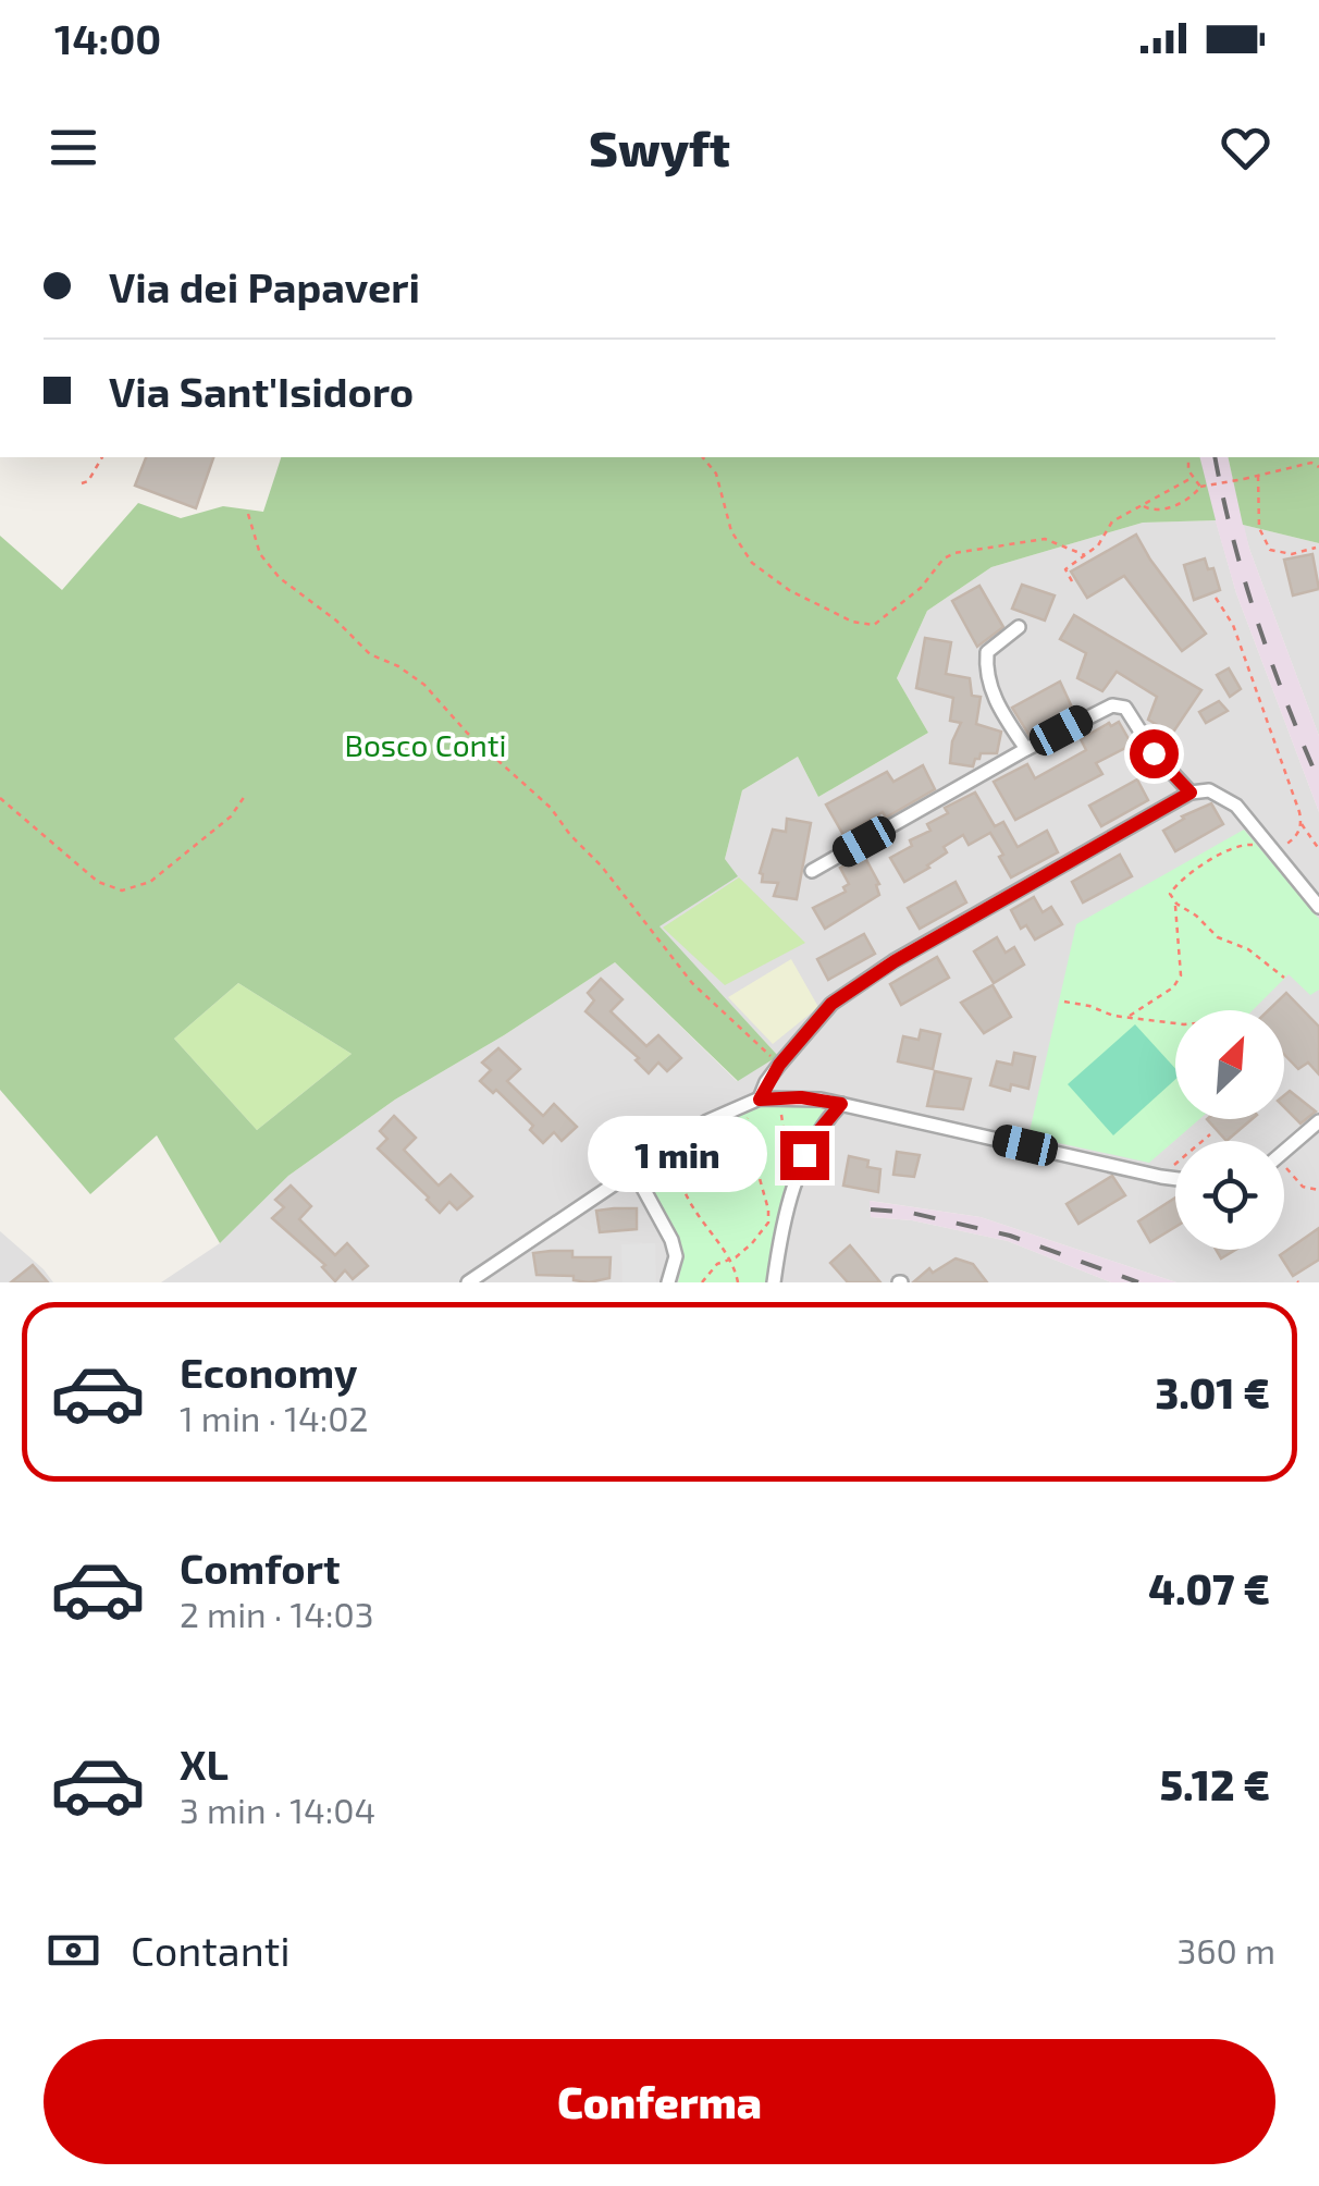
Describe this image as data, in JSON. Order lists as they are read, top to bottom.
{
  "parks": ["Bosco Conti"],
  "north": "top right",
  "page": {
    "status": "14:00",
    "header": "Swyft",
    "banner": ["Via dei Papaveri", "Via Sant'Isidoro"],
    "bubble": "1 min",
    "list": [
      {
        "name": "Economy",
        "note": "1 min · 14:02",
        "value": "3.01 €"
      },
      {
        "name": "Comfort",
        "note": "2 min · 14:03",
        "value": "4.07 €"
      },
      {
        "name": "XL",
        "note": "3 min · 14:04",
        "value": "5.12 €"
      }
    ],
    "pay": ["Contanti", "360 m"],
    "buttons": "Conferma"
  }
}
